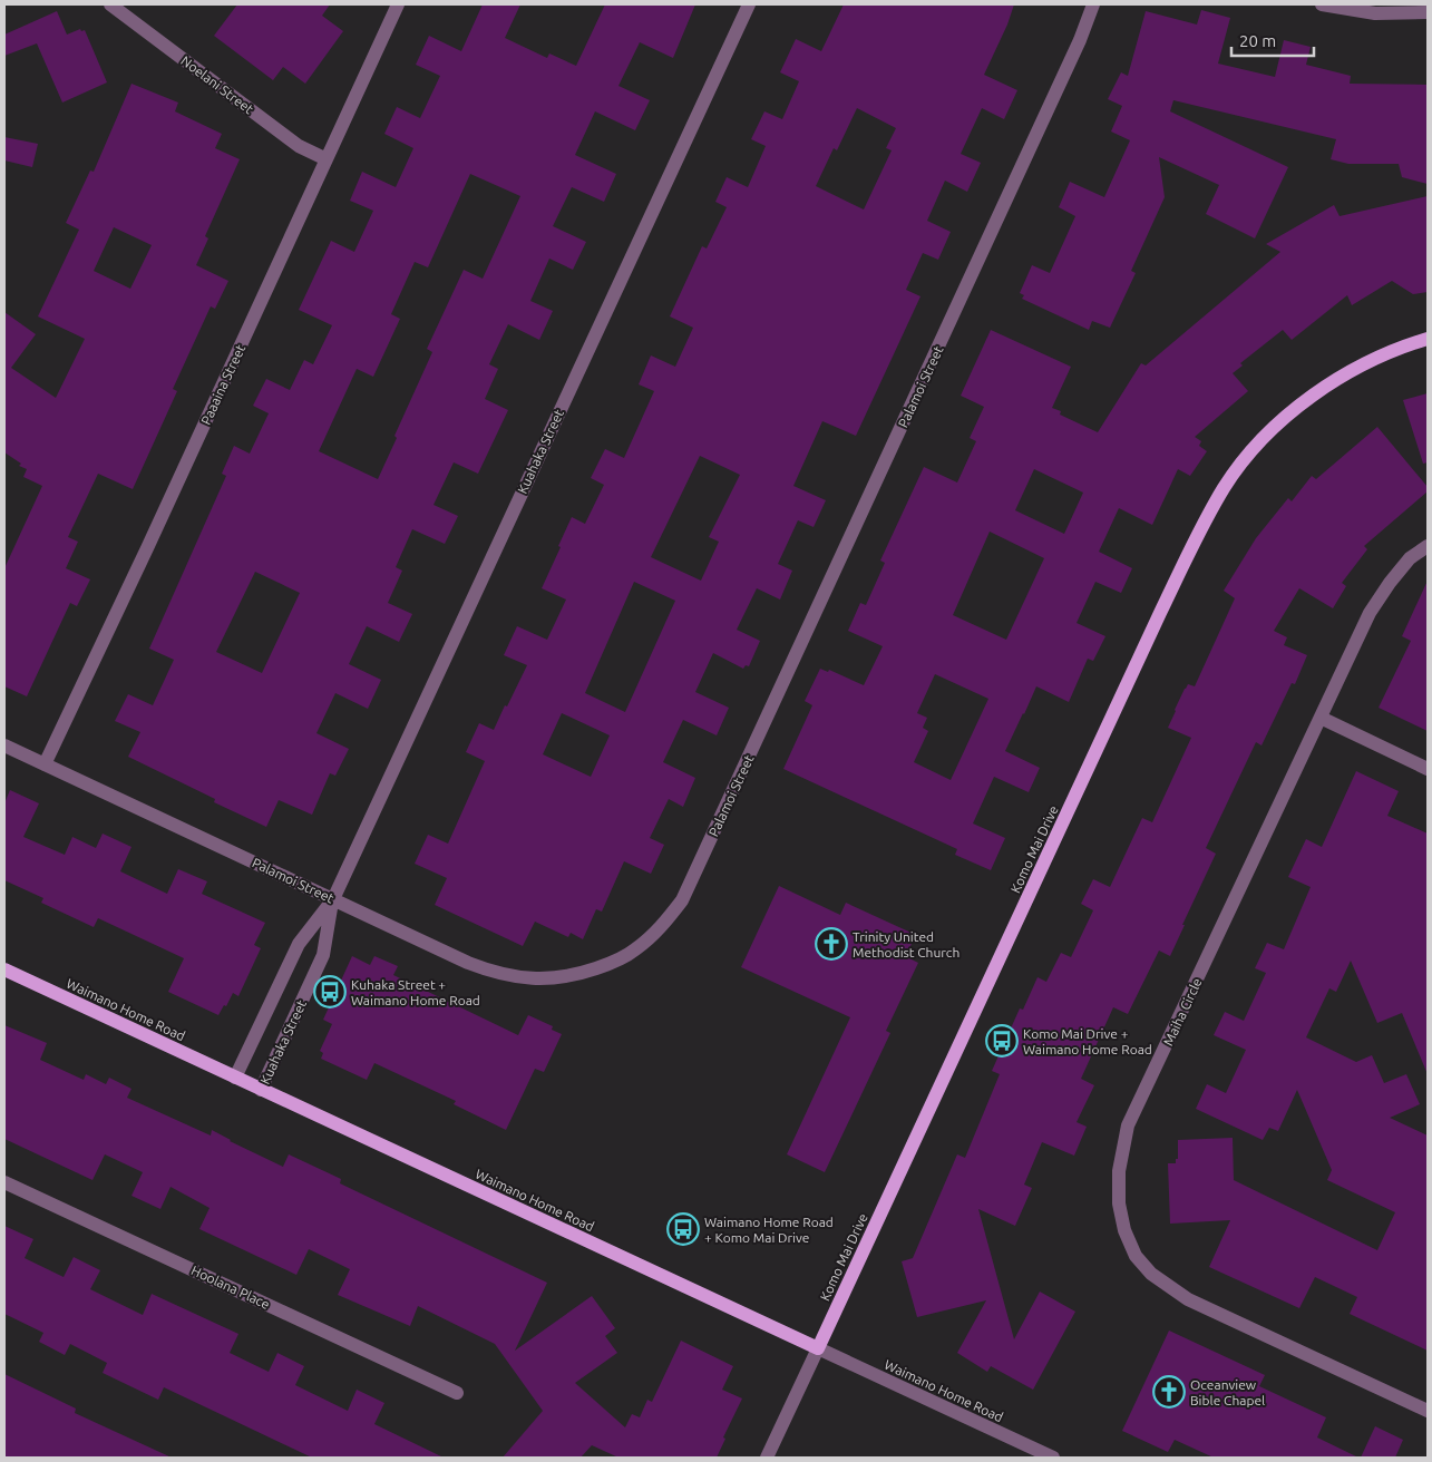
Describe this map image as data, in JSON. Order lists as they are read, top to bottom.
{
  "streets": {
    "main road": ["Komo Mai Drive", "Waimano Home Road"],
    "street": [
      "Noelani Street",
      "Paaaina Street",
      "Palamoi Street",
      "Kuahaka Street",
      "Maiha Circle",
      "Hoolana Place"
    ]
  },
  "crossings": [
    ["Noelani Street", "Paaaina Street"],
    ["Paaaina Street", "Palamoi Street"],
    ["Palamoi Street", "Kuahaka Street"],
    ["Kuahaka Street", "Waimano Home Road"],
    ["Komo Mai Drive", "Waimano Home Road"]
  ],
  "places": {
    "church": ["Trinity United Methodist Church", "Oceanview Bible Chapel"],
    "bus stop": ["Kuhaka Street + Waimano Home Road", "Komo Mai Drive + Waimano Home Road", "Waimano Home Road + Komo Mai Drive"]
  },
  "scale_bar": "20 m"
}
